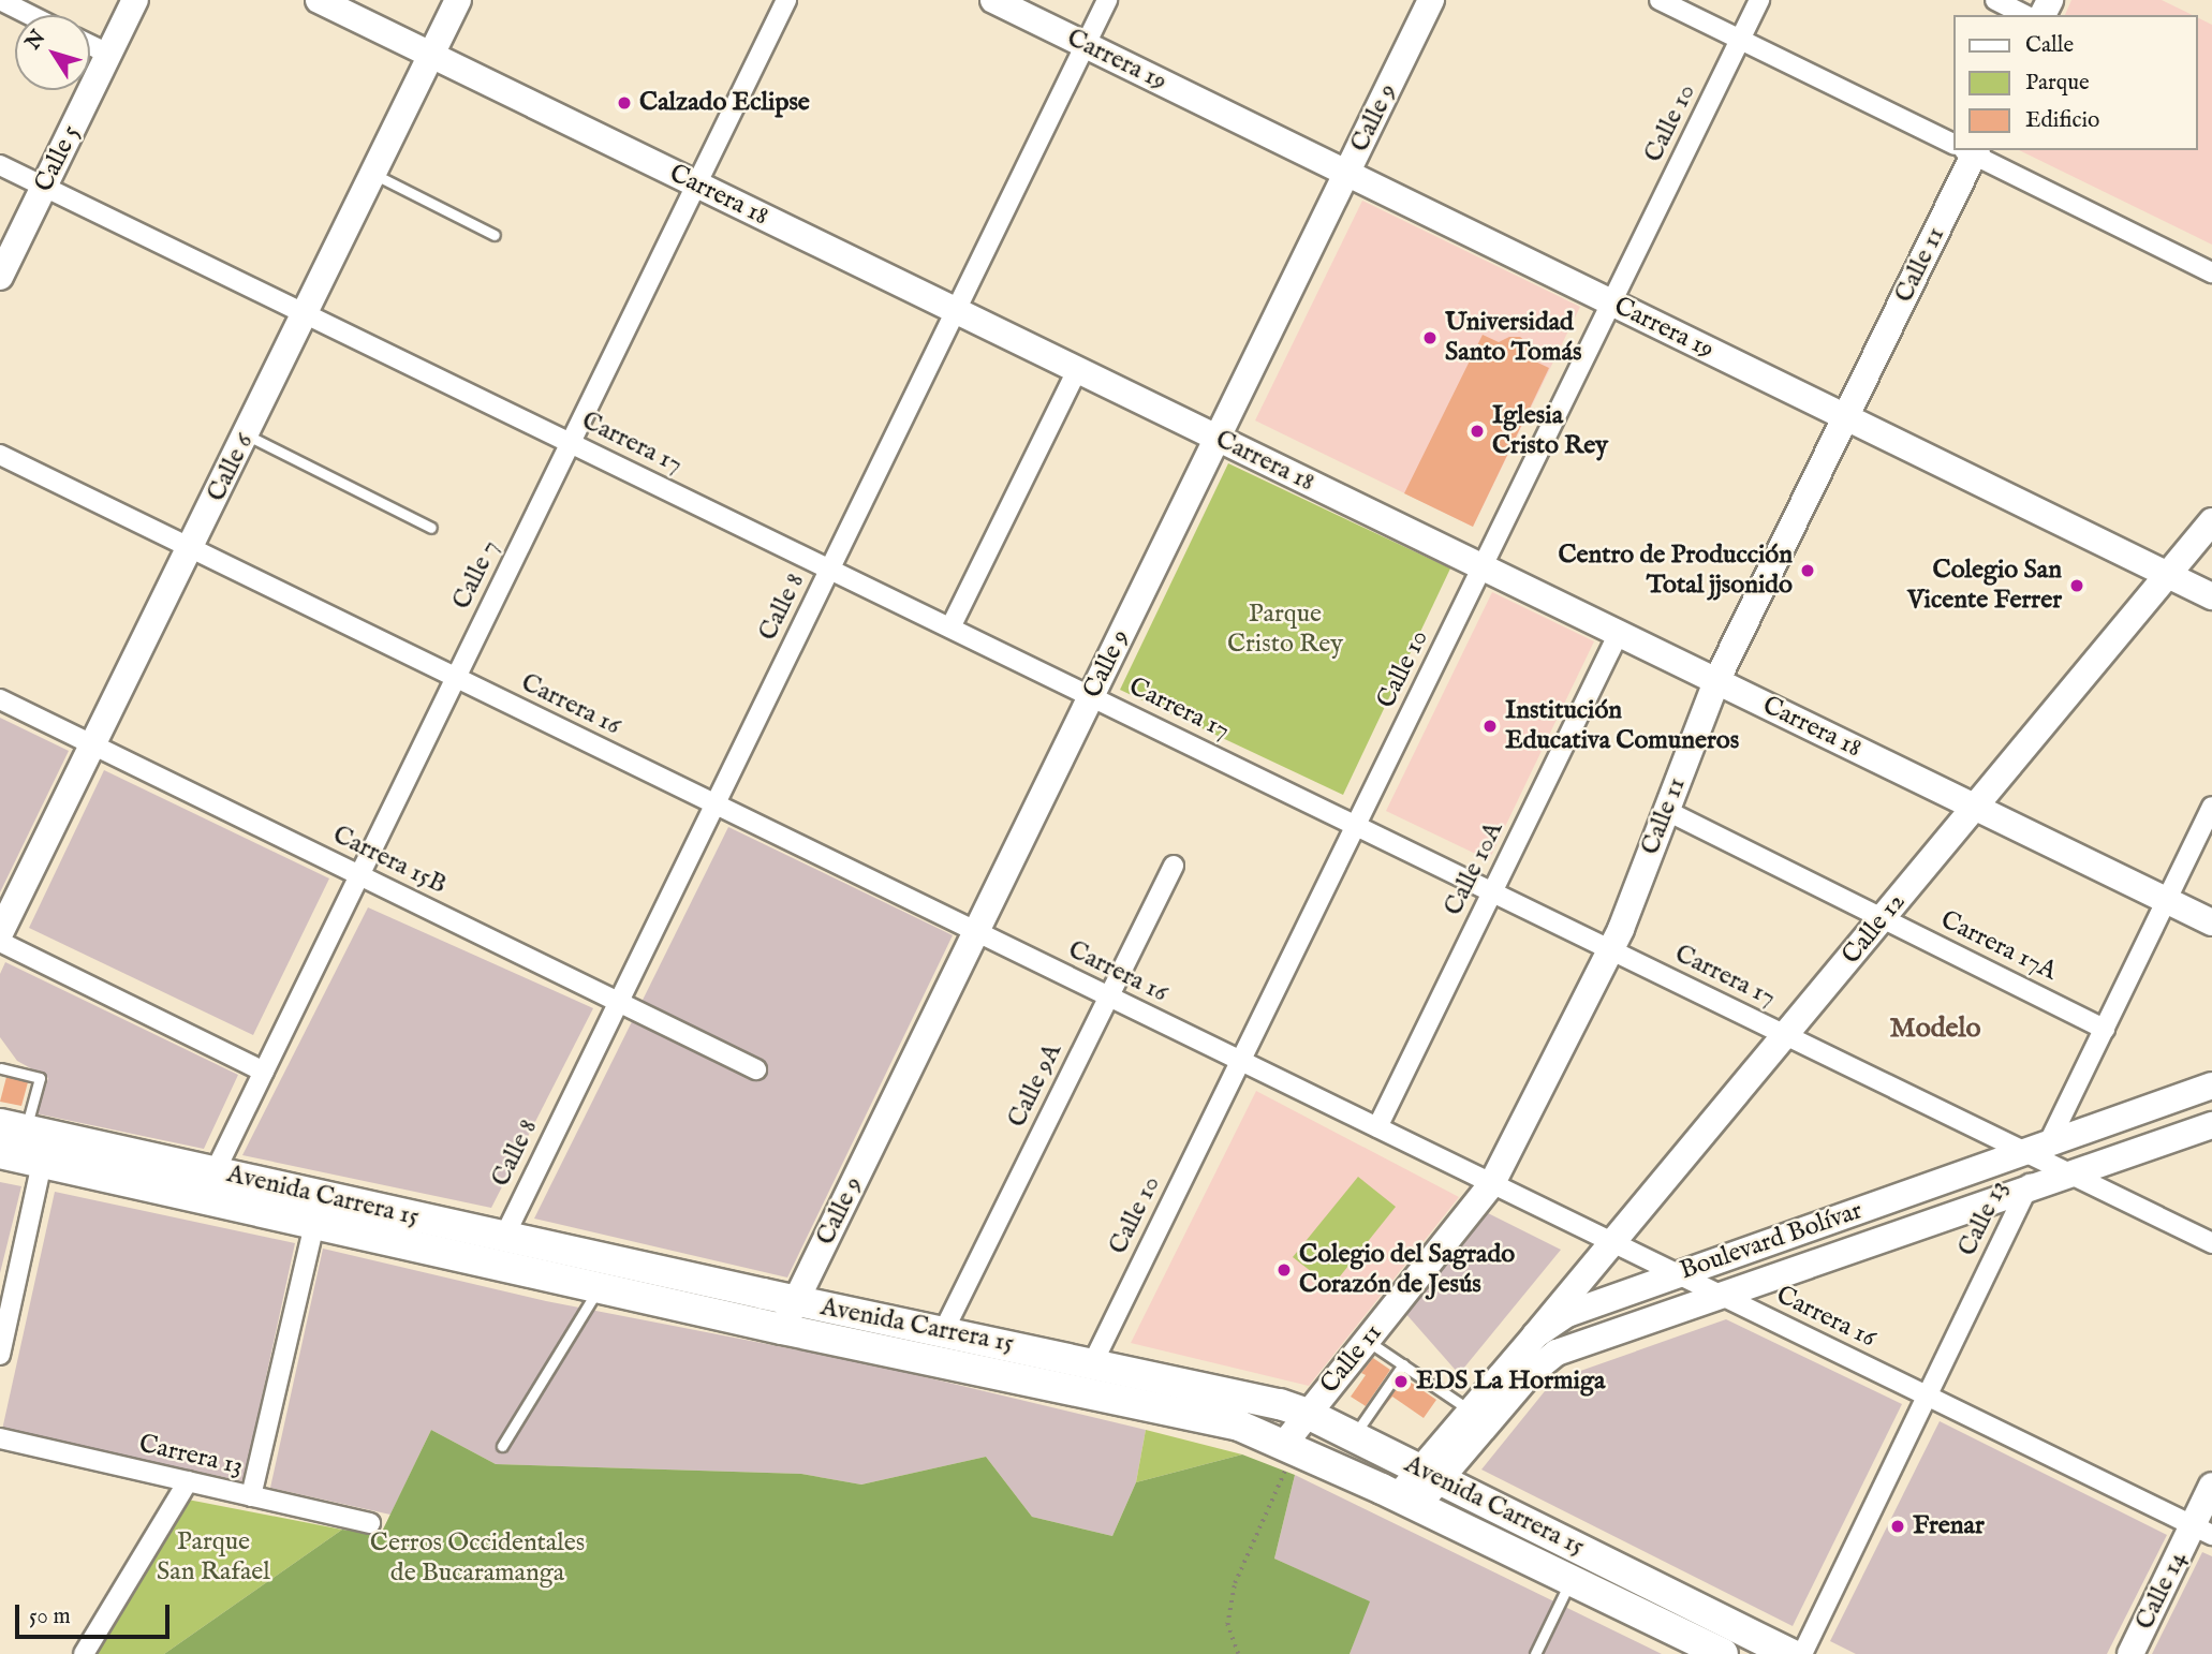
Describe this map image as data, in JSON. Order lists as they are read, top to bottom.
{
  "streets": {
    "main road": ["Avenida Carrera 15"],
    "street": [
      "Carrera 19",
      "Calle 9",
      "Calle 10",
      "Calle 5",
      "Carrera 18",
      "Calle 11",
      "Carrera 17",
      "Calle 6",
      "Calle 7",
      "Calle 8",
      "Carrera 16",
      "Carrera 15B",
      "Calle 10A",
      "Calle 12",
      "Carrera 17A",
      "Calle 9A",
      "Calle 13",
      "Boulevard Bolívar",
      "Carrera 13",
      "Calle 14"
    ]
  },
  "crossings": [
    ["Carrera 19", "Calle 9"],
    ["Carrera 19", "Calle 10"],
    ["Carrera 19", "Calle 11"],
    ["Carrera 19", "Calle 8"],
    ["Carrera 19", "Calle 12"],
    ["Calle 9", "Carrera 18"],
    ["Calle 9", "Carrera 17"],
    ["Calle 9", "Carrera 16"],
    ["Calle 9", "Avenida Carrera 15"],
    ["Calle 10", "Carrera 18"],
    ["Calle 10", "Carrera 17"],
    ["Calle 10", "Carrera 16"],
    ["Calle 10", "Avenida Carrera 15"],
    ["Calle 5", "Carrera 17"],
    ["Carrera 18", "Calle 11"],
    ["Carrera 18", "Calle 6"],
    ["Carrera 18", "Calle 7"],
    ["Carrera 18", "Calle 8"],
    ["Carrera 18", "Calle 10A"],
    ["Carrera 18", "Calle 12"],
    ["Carrera 18", "Calle 13"],
    ["Calle 11", "Carrera 17"],
    ["Calle 11", "Carrera 16"],
    ["Calle 11", "Carrera 17A"],
    ["Calle 11", "Avenida Carrera 15"],
    ["Carrera 17", "Calle 6"],
    ["Carrera 17", "Calle 7"],
    ["Carrera 17", "Calle 8"],
    ["Carrera 17", "Calle 10A"],
    ["Carrera 17", "Calle 12"],
    ["Carrera 17", "Calle 13"],
    ["Carrera 17", "Boulevard Bolívar"],
    ["Calle 6", "Carrera 16"],
    ["Calle 6", "Carrera 15B"],
    ["Calle 7", "Carrera 16"],
    ["Calle 7", "Carrera 15B"],
    ["Calle 7", "Avenida Carrera 15"],
    ["Calle 8", "Carrera 16"],
    ["Calle 8", "Carrera 15B"],
    ["Calle 8", "Avenida Carrera 15"],
    ["Carrera 16", "Calle 10A"],
    ["Carrera 16", "Calle 12"],
    ["Carrera 16", "Calle 9A"],
    ["Carrera 16", "Calle 13"],
    ["Carrera 16", "Boulevard Bolívar"],
    ["Carrera 16", "Calle 14"],
    ["Calle 12", "Carrera 17A"],
    ["Calle 12", "Boulevard Bolívar"],
    ["Carrera 17A", "Calle 13"],
    ["Calle 9A", "Avenida Carrera 15"],
    ["Avenida Carrera 15", "Boulevard Bolívar"],
    ["Calle 13", "Boulevard Bolívar"]
  ],
  "districts": ["Modelo"],
  "parks": ["Parque Cristo Rey", "Parque San Rafael", "Cerros Occidentales de Bucaramanga"],
  "places": [
    "Calzado Eclipse",
    "Universidad Santo Tomás",
    "Iglesia Cristo Rey",
    "Centro de Producción Total jjsonido",
    "Colegio San Vicente Ferrer",
    "Institución Educativa Comuneros",
    "Colegio del Sagrado Corazón de Jesús",
    "EDS La Hormiga",
    "Frenar"
  ],
  "legend": ["Calle", "Parque", "Edificio"],
  "scale_bar": "50 m",
  "north": "top left"
}
